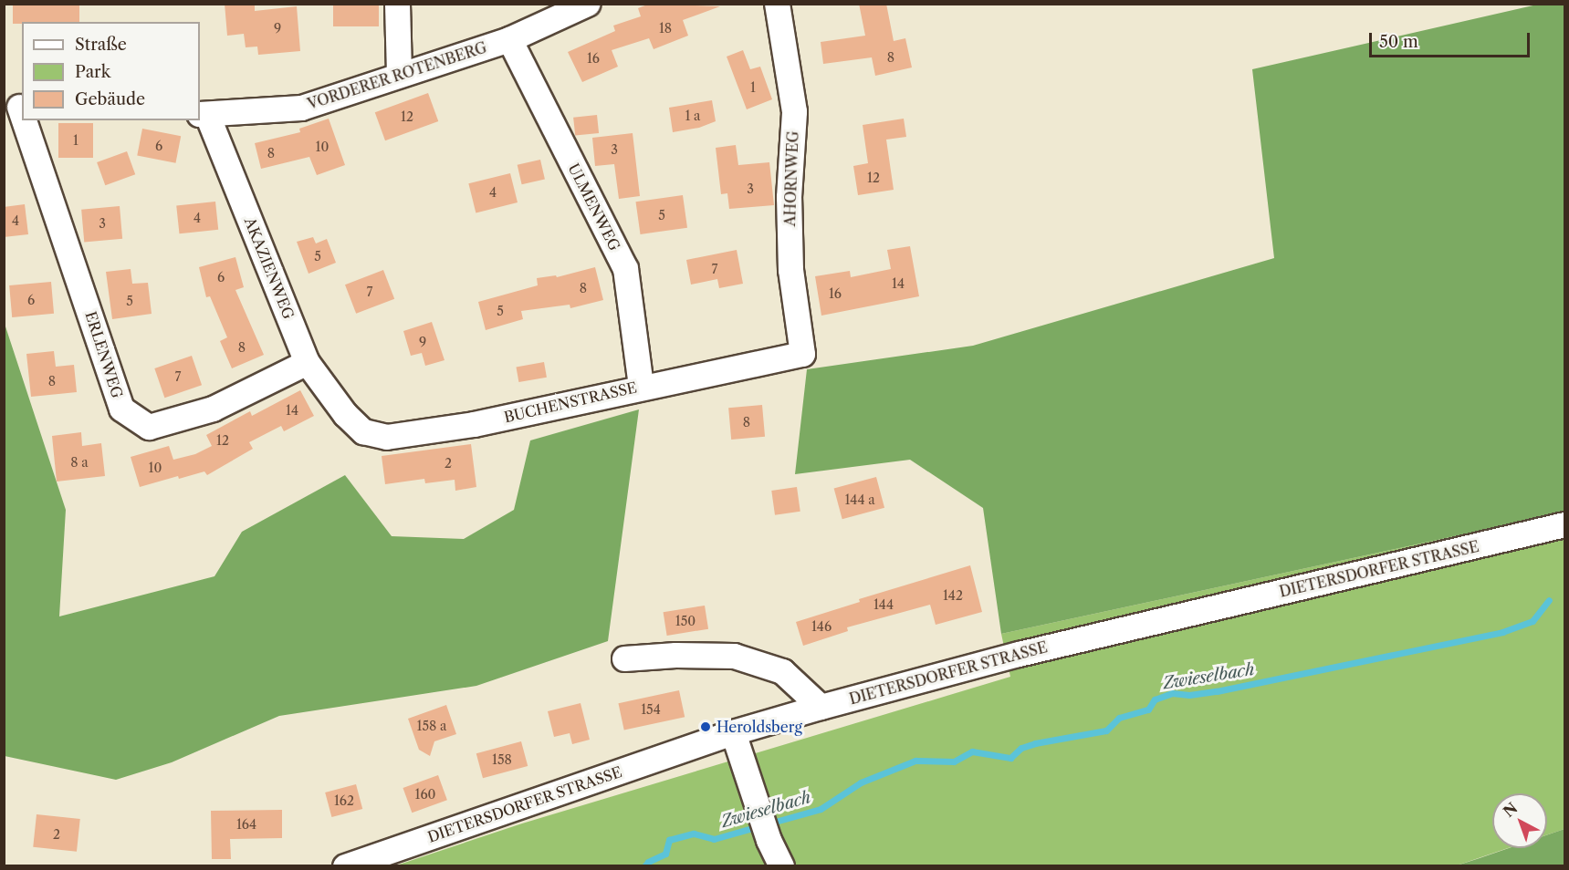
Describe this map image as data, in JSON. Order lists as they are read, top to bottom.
{
  "streets": {
    "street": [
      "VORDERER ROTENBERG",
      "AHORNWEG",
      "ULMENWEG",
      "AKAZIENWEG",
      "ERLENWEG",
      "BUCHENSTRASSE",
      "DIETERSDORFER STRASSE"
    ]
  },
  "crossings": [
    ["VORDERER ROTENBERG", "ULMENWEG"],
    ["VORDERER ROTENBERG", "AKAZIENWEG"],
    ["AHORNWEG", "BUCHENSTRASSE"],
    ["ULMENWEG", "BUCHENSTRASSE"],
    ["AKAZIENWEG", "ERLENWEG"],
    ["AKAZIENWEG", "BUCHENSTRASSE"]
  ],
  "water": ["Zwieselbach"],
  "places": ["Heroldsberg"],
  "house_numbers": [
    "9",
    "18",
    "8",
    "16",
    "1",
    "1 a",
    "12",
    "1",
    "6",
    "10",
    "3",
    "8",
    "12",
    "3",
    "4",
    "5",
    "4",
    "4",
    "3",
    "5",
    "7",
    "6",
    "14",
    "8",
    "7",
    "16",
    "6",
    "5",
    "5",
    "9",
    "8",
    "7",
    "8",
    "14",
    "8",
    "12",
    "8 a",
    "2",
    "10",
    "144 a",
    "142",
    "144",
    "150",
    "146",
    "154",
    "158 a",
    "158",
    "160",
    "162",
    "164",
    "2"
  ],
  "legend": ["Straße", "Park", "Gebäude"],
  "scale_bar": "50 m",
  "north": "top left"
}
